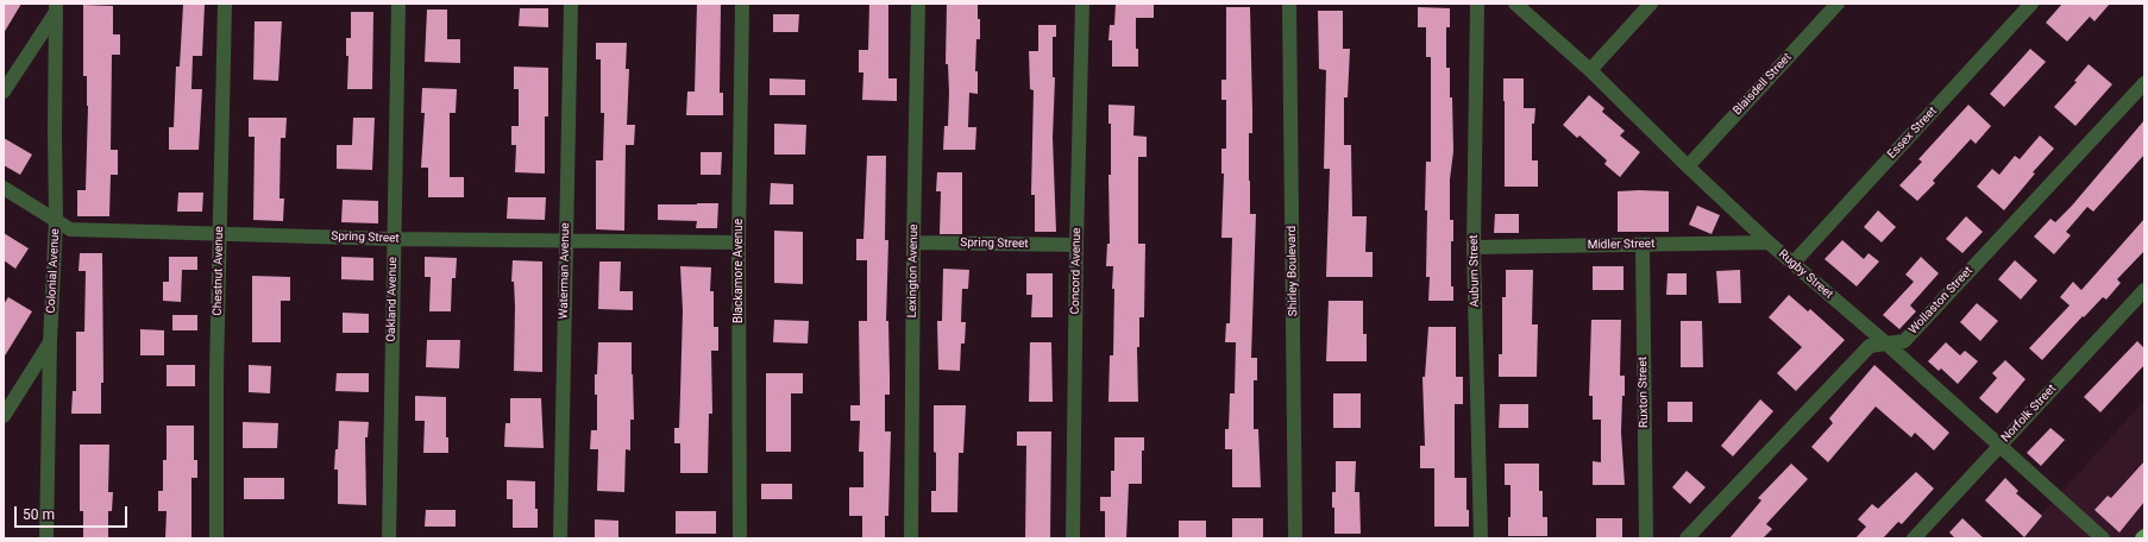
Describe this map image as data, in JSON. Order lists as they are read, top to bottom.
{
  "streets": {
    "street": [
      "Blaisdell Street",
      "Essex Street",
      "Spring Street",
      "Midler Street",
      "Colonial Avenue",
      "Chestnut Avenue",
      "Waterman Avenue",
      "Blackamore Avenue",
      "Lexington Avenue",
      "Concord Avenue",
      "Shirley Boulevard",
      "Auburn Street",
      "Rugby Street",
      "Oakland Avenue",
      "Wollaston Street",
      "Ruxton Street",
      "Norfolk Street"
    ]
  },
  "crossings": [
    ["Blaisdell Street", "Rugby Street"],
    ["Essex Street", "Rugby Street"],
    ["Spring Street", "Colonial Avenue"],
    ["Spring Street", "Chestnut Avenue"],
    ["Spring Street", "Waterman Avenue"],
    ["Spring Street", "Blackamore Avenue"],
    ["Spring Street", "Lexington Avenue"],
    ["Spring Street", "Concord Avenue"],
    ["Spring Street", "Oakland Avenue"],
    ["Midler Street", "Auburn Street"],
    ["Midler Street", "Rugby Street"],
    ["Midler Street", "Ruxton Street"],
    ["Rugby Street", "Wollaston Street"],
    ["Rugby Street", "Norfolk Street"]
  ],
  "scale_bar": "50 m"
}
